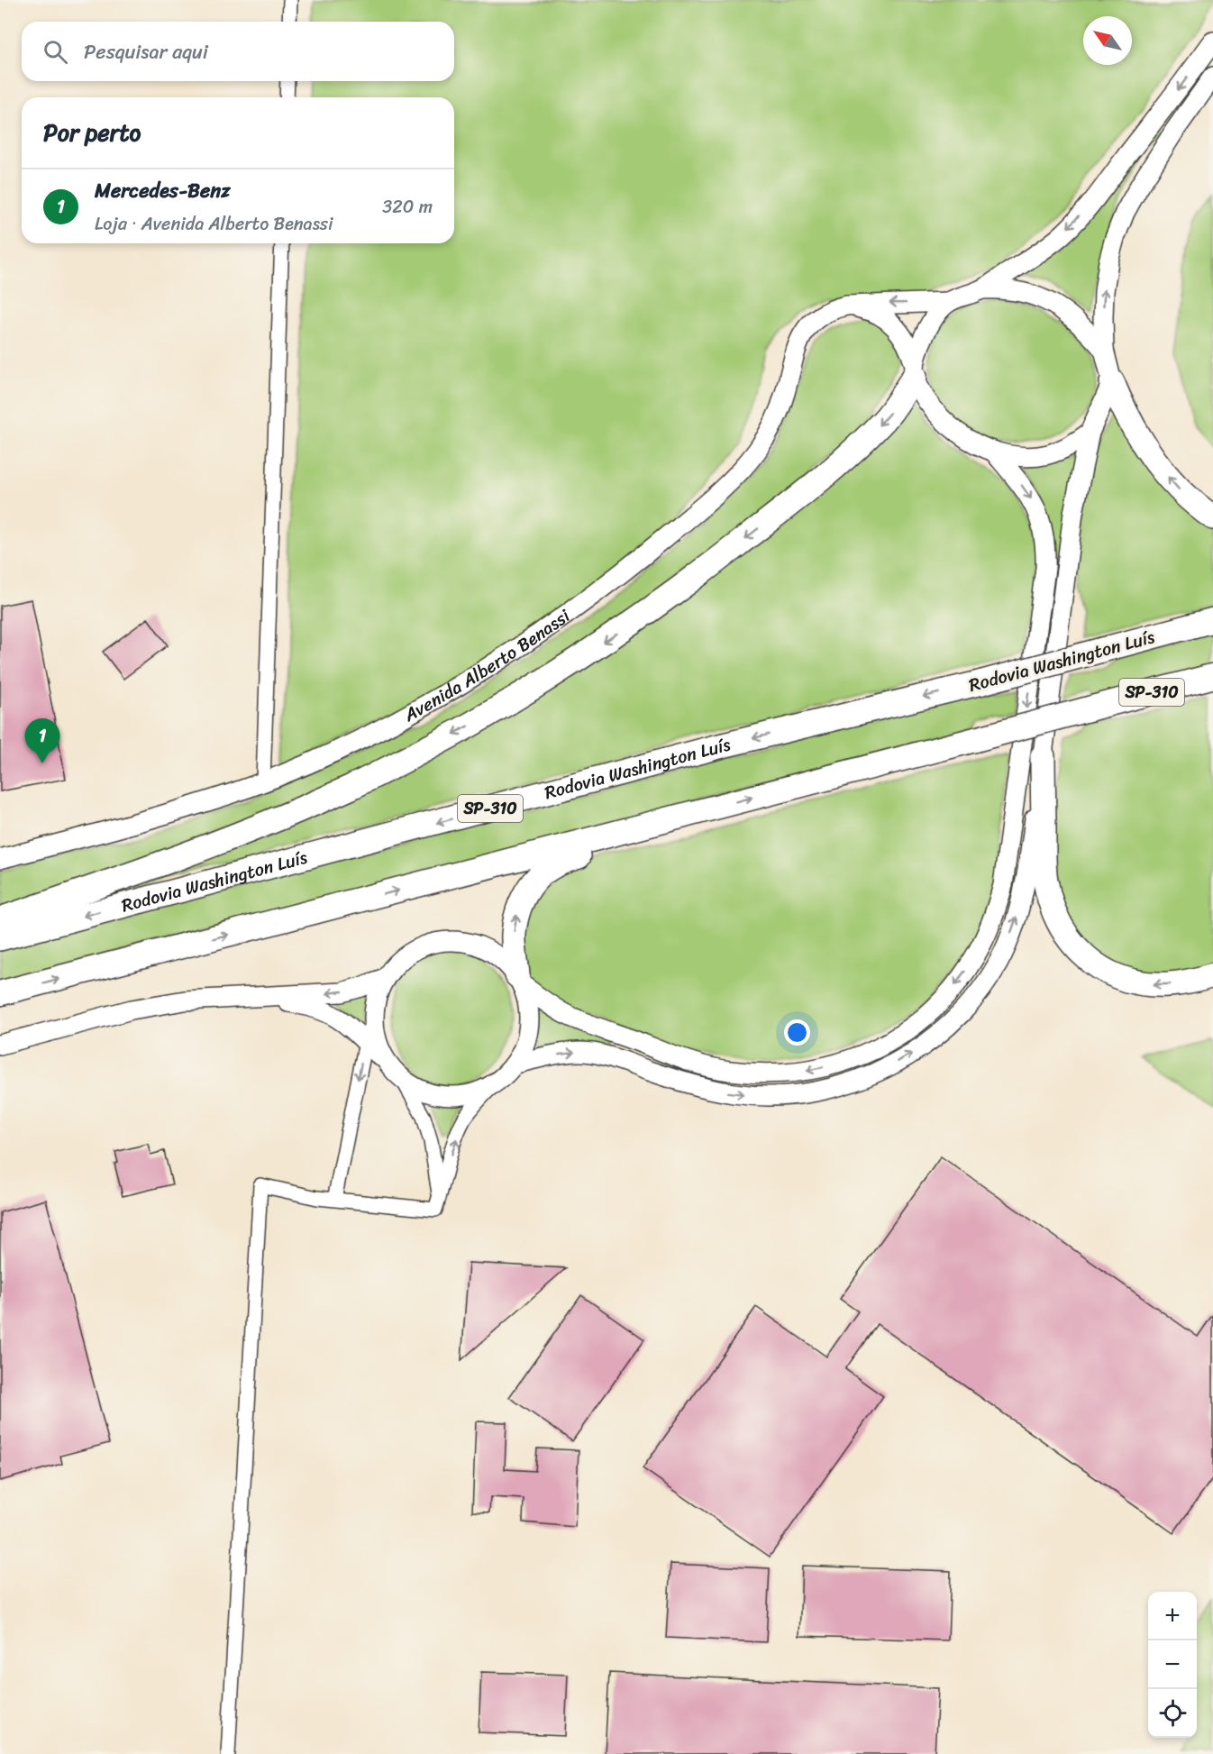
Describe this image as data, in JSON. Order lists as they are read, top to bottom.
{
  "streets": {
    "highway": ["Rodovia Washington Luís", "SP-310"],
    "main road": ["Avenida Alberto Benassi"]
  },
  "north": "top left",
  "page": {
    "search": "Pesquisar aqui",
    "heading": "Por perto",
    "list": [
      {
        "mark": "1",
        "name": "Mercedes-Benz",
        "note": "Loja · Avenida Alberto Benassi",
        "value": "320 m"
      }
    ],
    "pins": "1",
    "map_buttons": ["+", "−"]
  }
}
